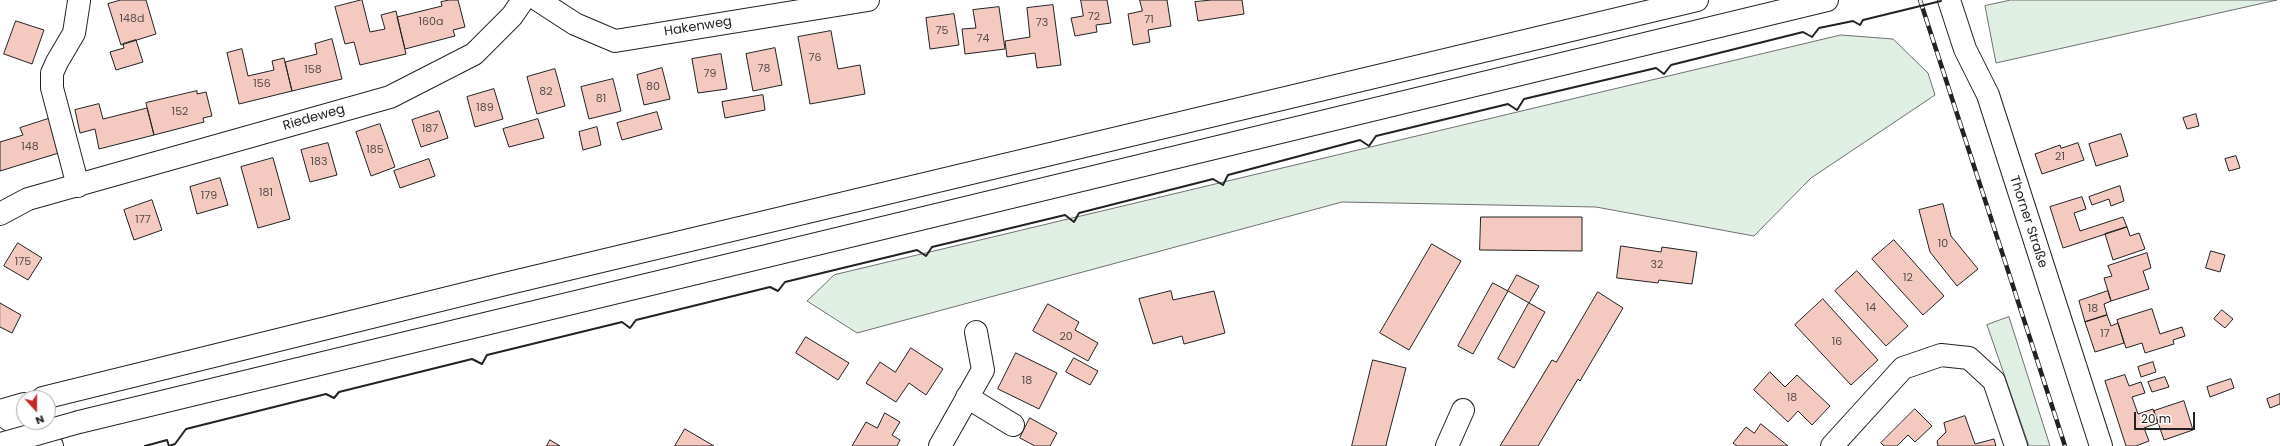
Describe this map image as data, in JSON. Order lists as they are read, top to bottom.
{
  "streets": {
    "main road": ["Hakenweg", "Riedeweg", "Thorner Straße"]
  },
  "house_numbers": [
    "72",
    "148d",
    "71",
    "160a",
    "73",
    "75",
    "74",
    "76",
    "78",
    "158",
    "79",
    "156",
    "80",
    "82",
    "81",
    "189",
    "152",
    "187",
    "148",
    "185",
    "21",
    "183",
    "181",
    "179",
    "177",
    "10",
    "175",
    "32",
    "12",
    "14",
    "18",
    "17",
    "20",
    "16",
    "18",
    "18"
  ],
  "scale_bar": "20 m",
  "north": "bottom"
}
